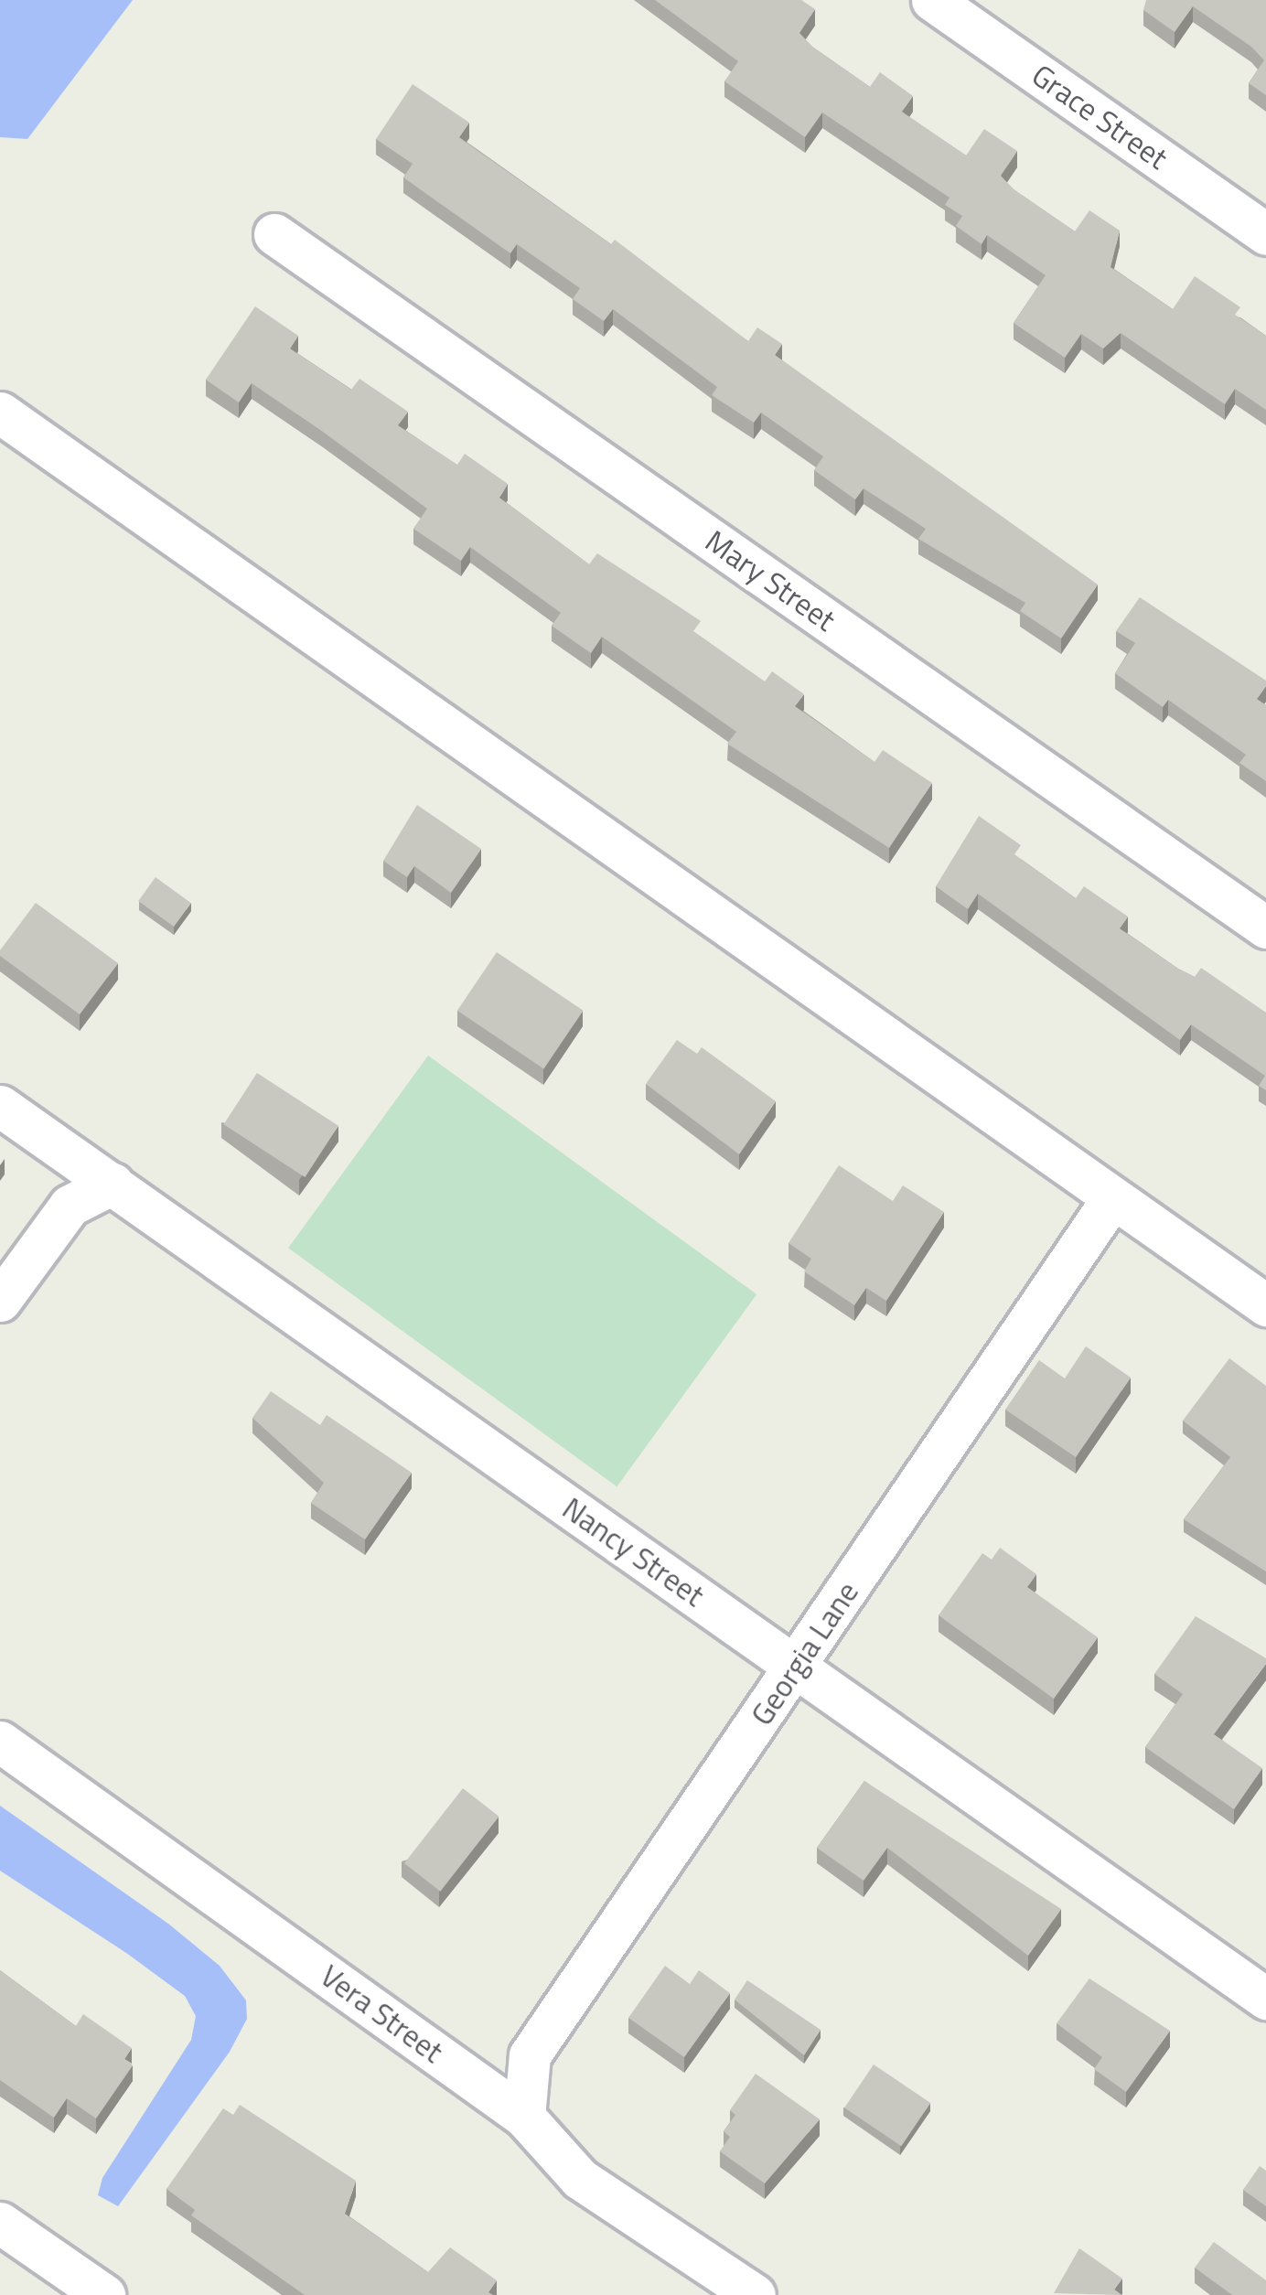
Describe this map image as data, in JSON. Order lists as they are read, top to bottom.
{
  "streets": {
    "street": [
      "Grace Street",
      "Mary Street",
      "Nancy Street",
      "Georgia Lane",
      "Vera Street"
    ]
  },
  "crossings": [
    ["Nancy Street", "Georgia Lane"],
    ["Georgia Lane", "Vera Street"]
  ]
}
